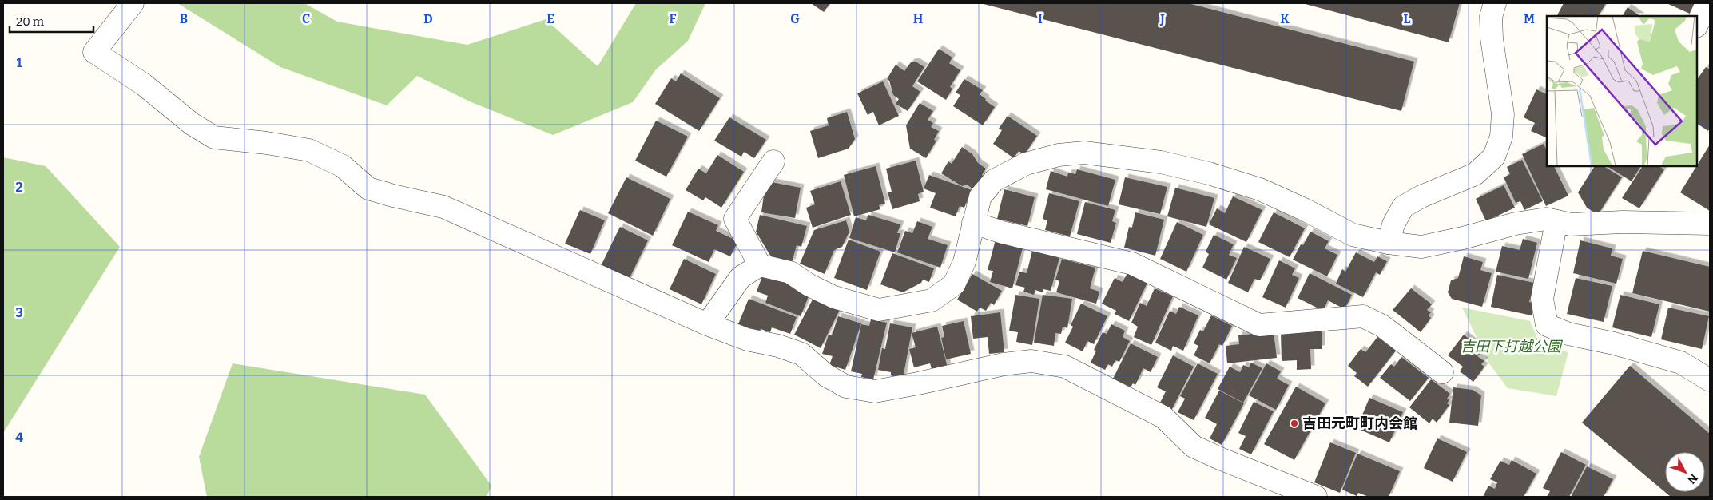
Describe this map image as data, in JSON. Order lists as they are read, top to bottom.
{
  "parks": ["吉田下打越公園"],
  "places": ["吉田元町町内会館"],
  "scale_bar": "20 m",
  "north": "bottom right",
  "grid": {
    "columns": [
      "B",
      "C",
      "D",
      "E",
      "F",
      "G",
      "H",
      "I",
      "J",
      "K",
      "L",
      "M"
    ],
    "rows": [
      "1",
      "2",
      "3",
      "4"
    ]
  }
}
